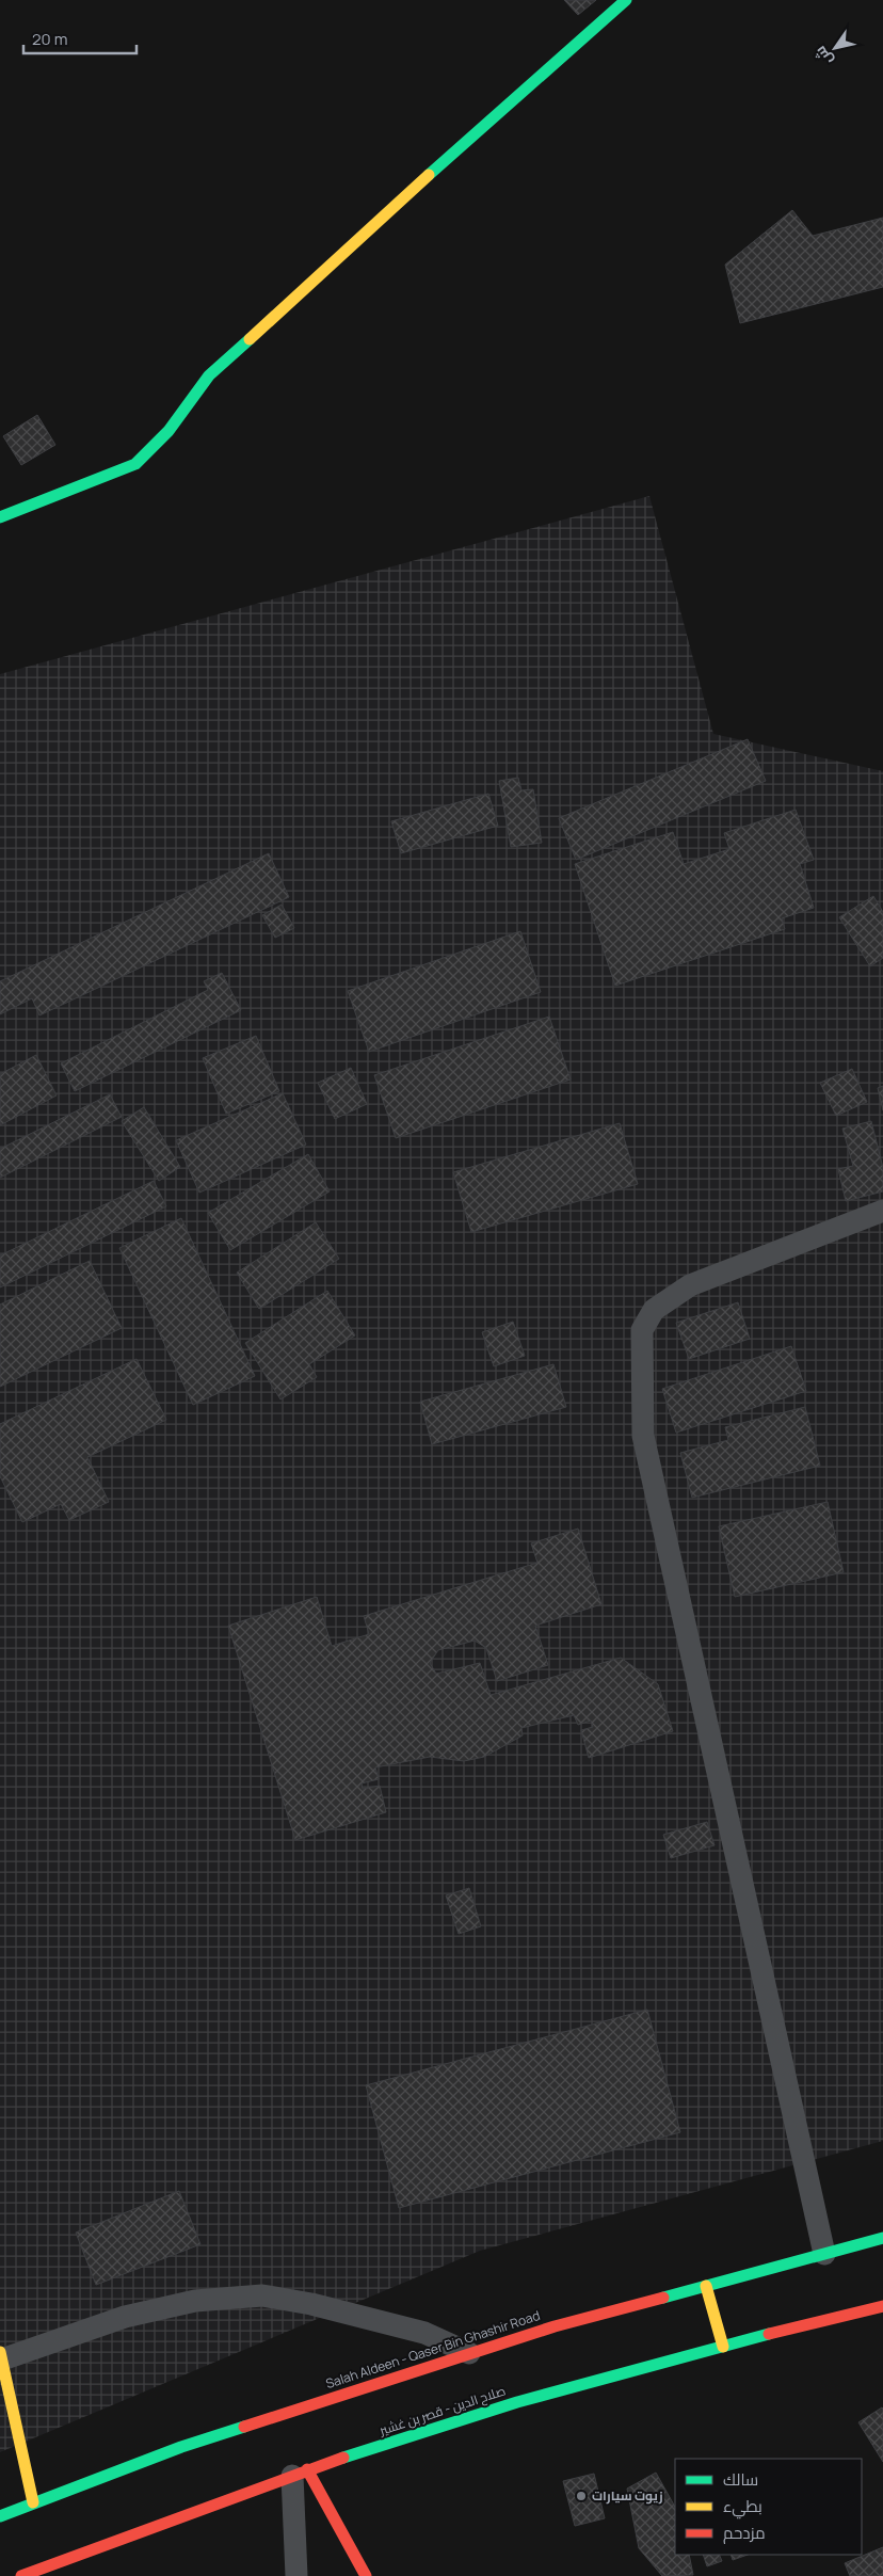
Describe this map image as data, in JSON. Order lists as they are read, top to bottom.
{
  "streets": {
    "main road": ["Salah Aldeen - Qaser Bin Ghashir Road", "صلاح الدين - قصر بن غشير"]
  },
  "places": ["زيوت سيارات"],
  "legend": ["سالك", "بطيء", "مزدحم"],
  "scale_bar": "20 m",
  "north": "bottom left"
}
